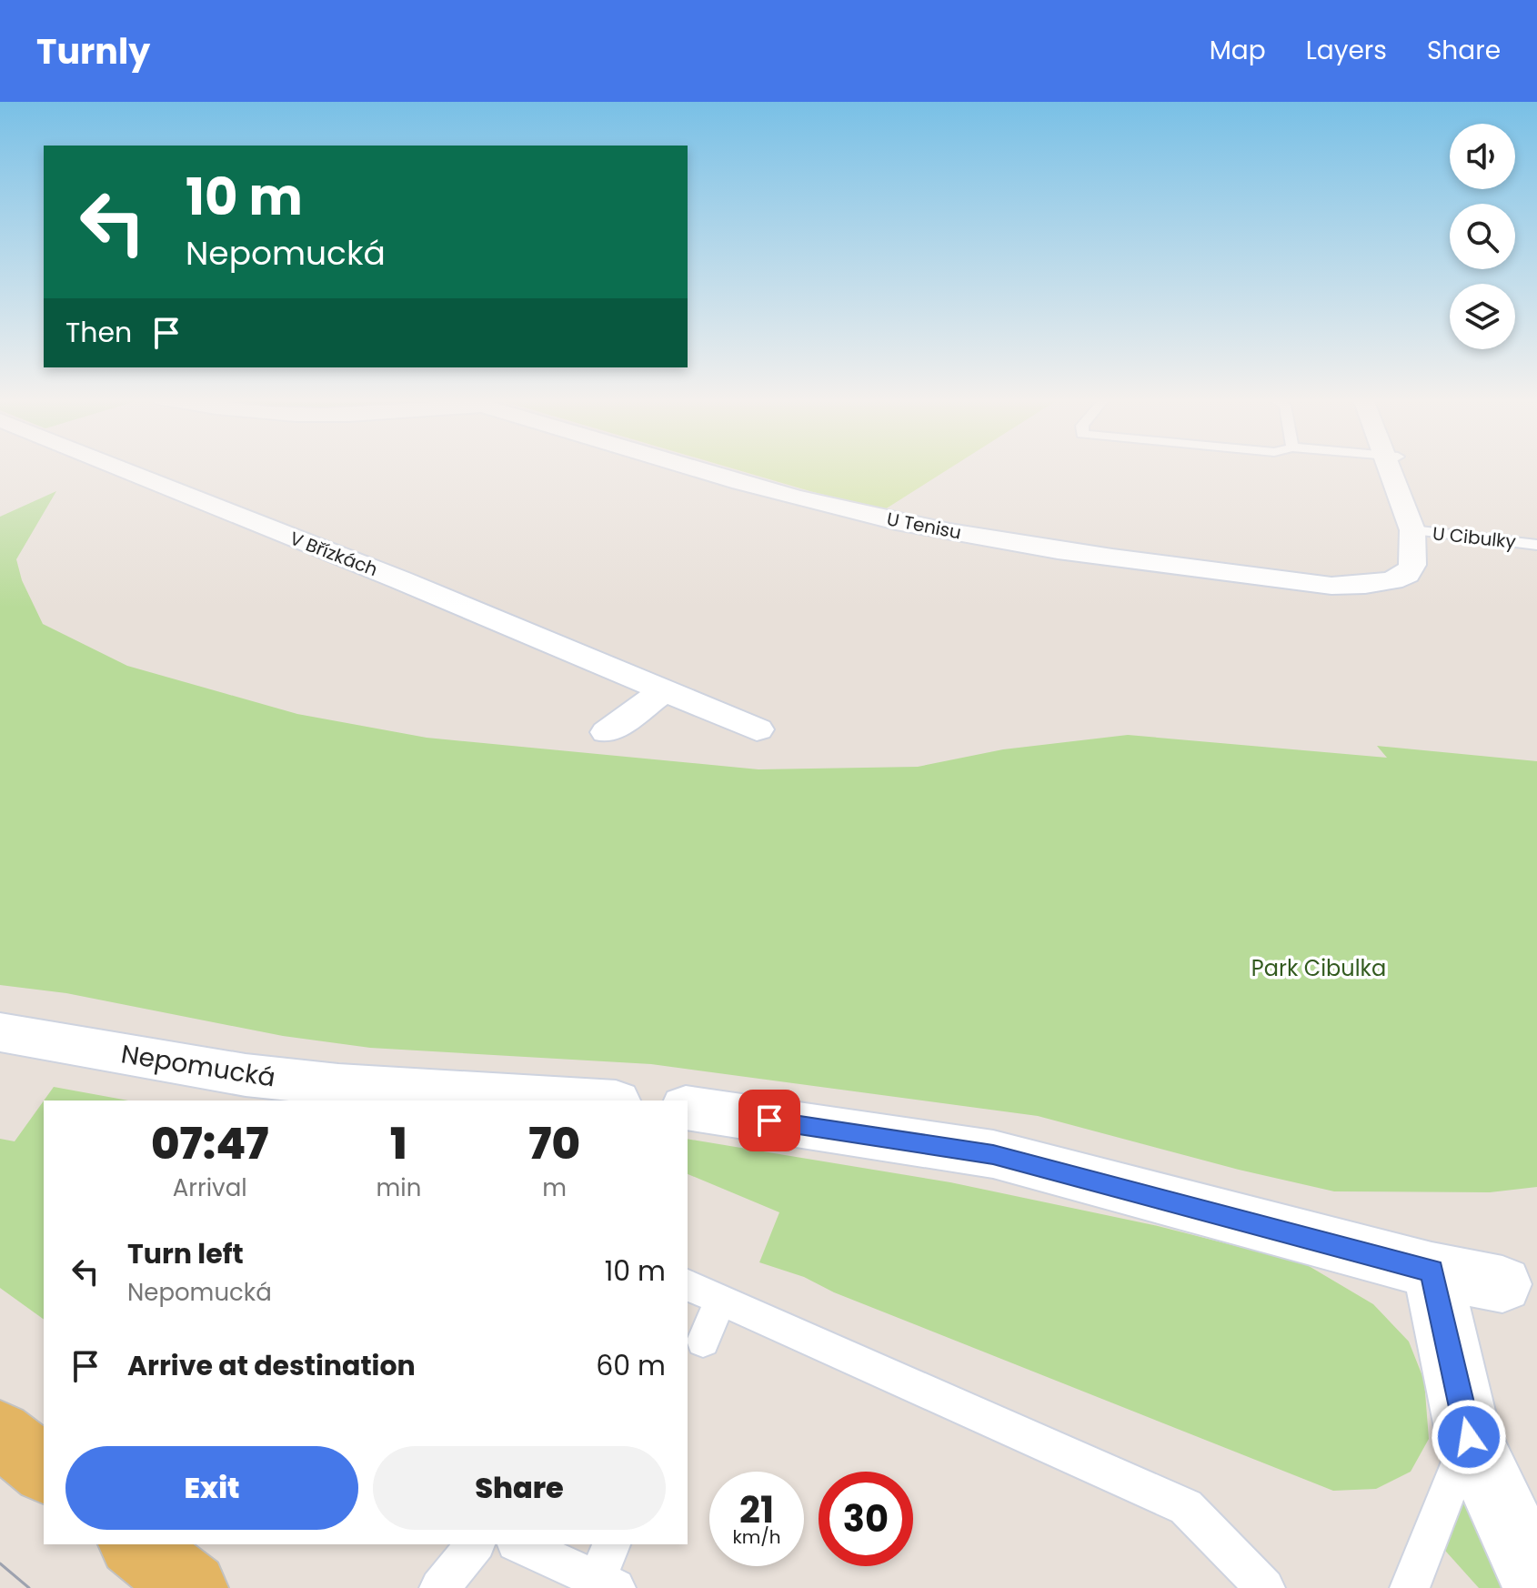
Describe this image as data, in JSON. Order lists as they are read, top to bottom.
{
  "streets": {
    "street": ["U Tenisu", "V Břízkách", "Nepomucká"],
    "lane": ["U Cibulky"]
  },
  "crossings": [
    ["U Tenisu", "U Cibulky"]
  ],
  "parks": ["Park Cibulka"],
  "page": {
    "header": "Turnly",
    "nav": ["Map", "Layers", "Share"],
    "turn": ["10 m", "Nepomucká"],
    "then": "Then",
    "eta": [
      "07:47",
      "Arrival",
      "1",
      "min",
      "70",
      "m"
    ],
    "list": [
      {
        "name": "Turn left",
        "note": "Nepomucká",
        "value": "10 m"
      },
      {
        "name": "Arrive at destination",
        "value": "60 m"
      }
    ],
    "buttons": ["Exit", "Share"],
    "speed": "21 km/h",
    "limit": "30"
  }
}
